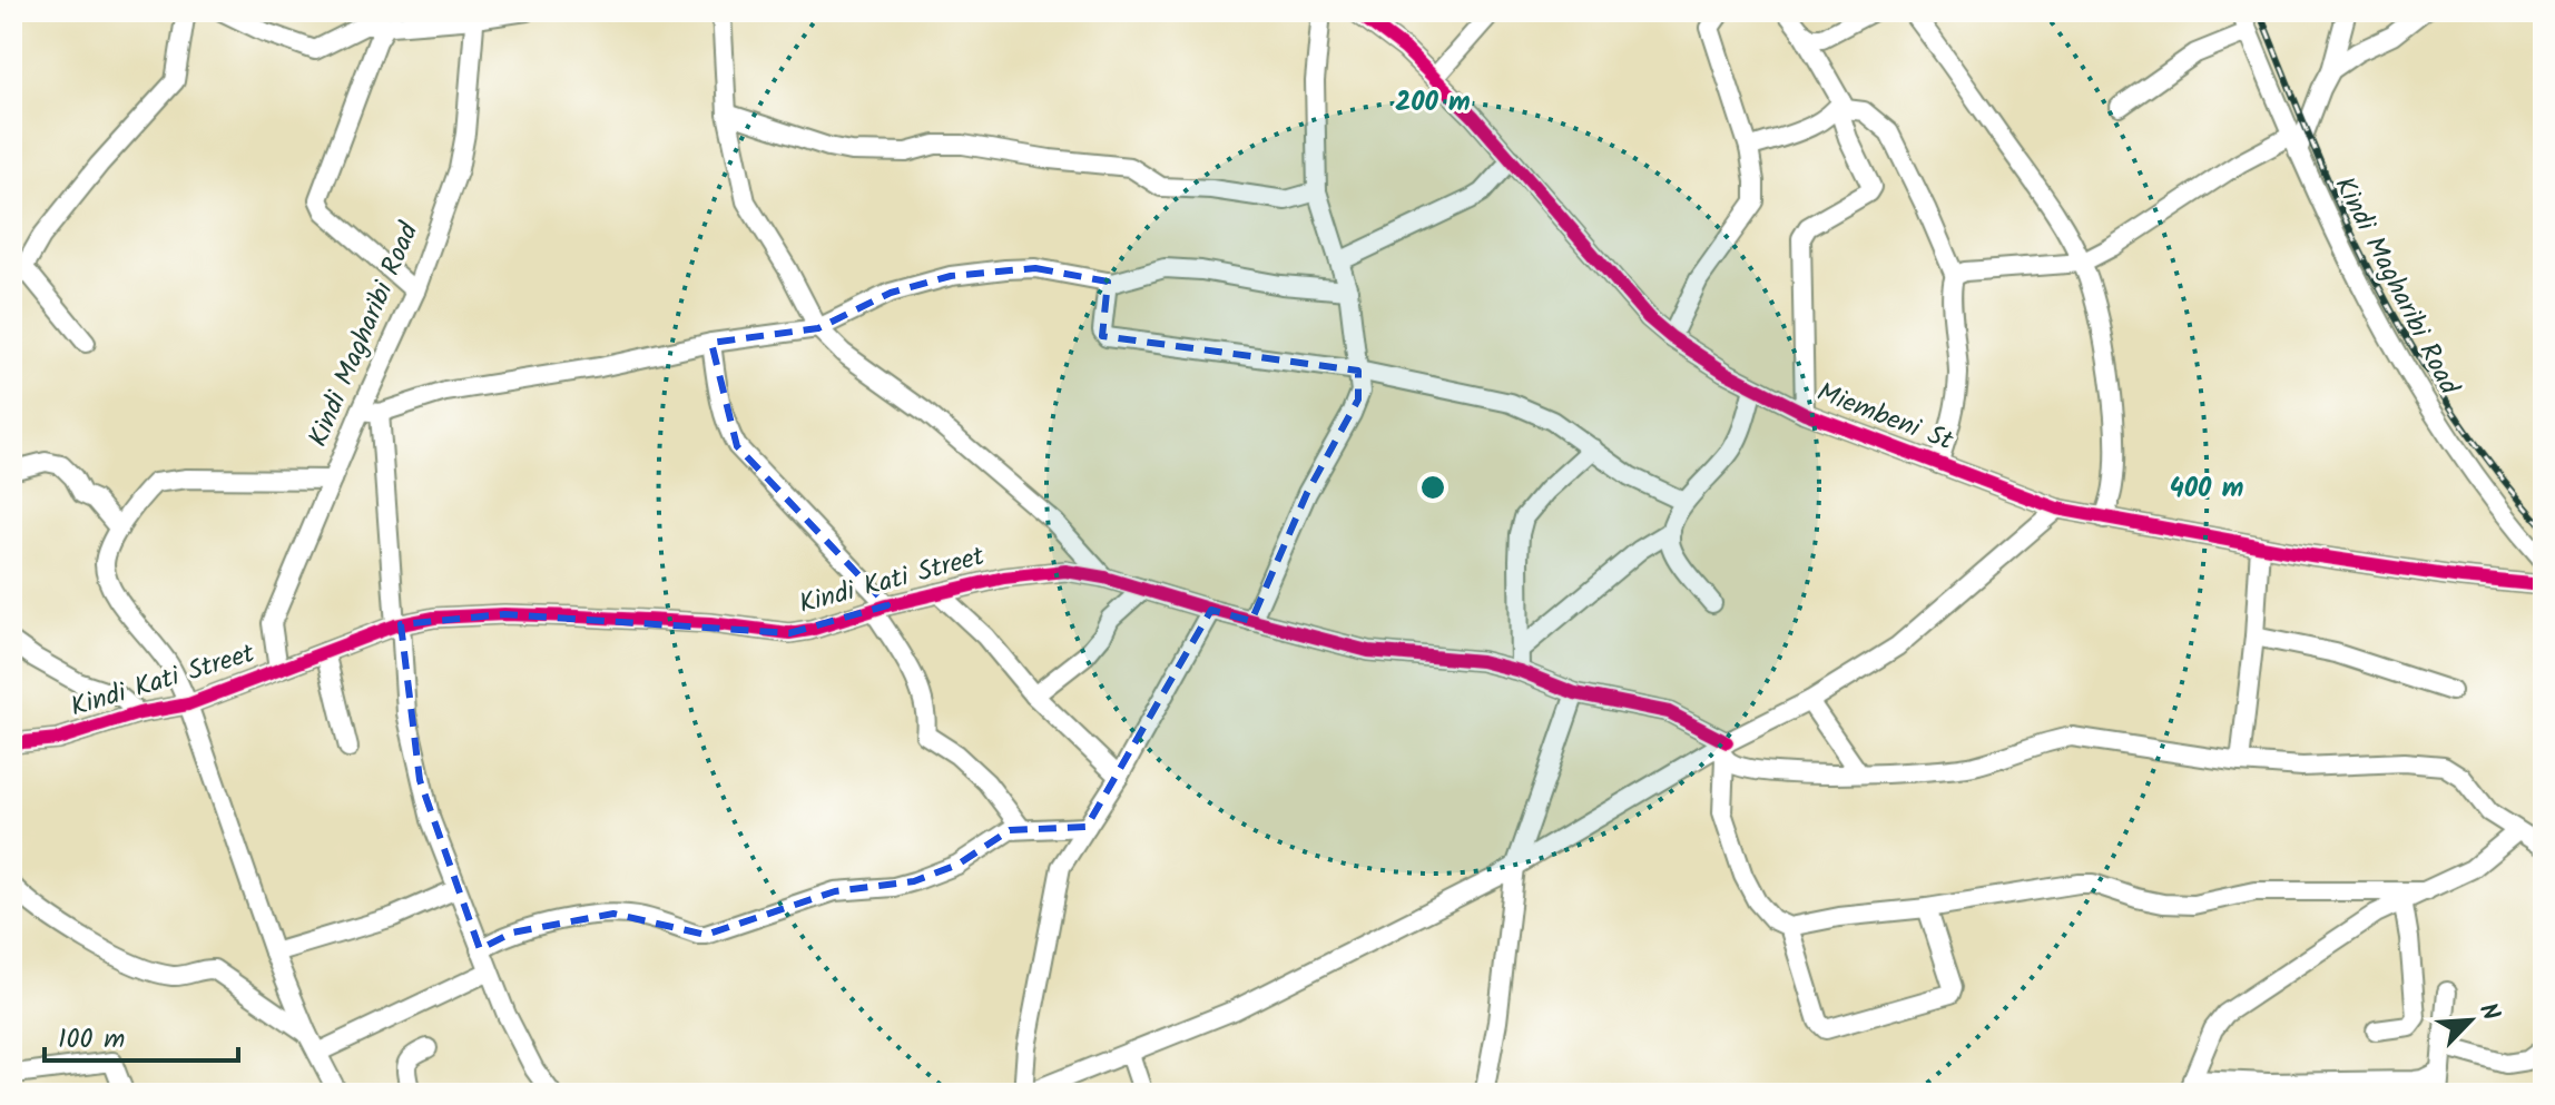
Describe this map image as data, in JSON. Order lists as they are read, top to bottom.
{
  "streets": {
    "street": ["Kindi Magharibi Road", "Miembeni St", "Kindi Kati Street"]
  },
  "crossings": [
    ["Kindi Magharibi Road", "Kindi Kati Street"]
  ],
  "scale_bar": "100 m",
  "north": "top right",
  "rings": ["200 m", "400 m"]
}
